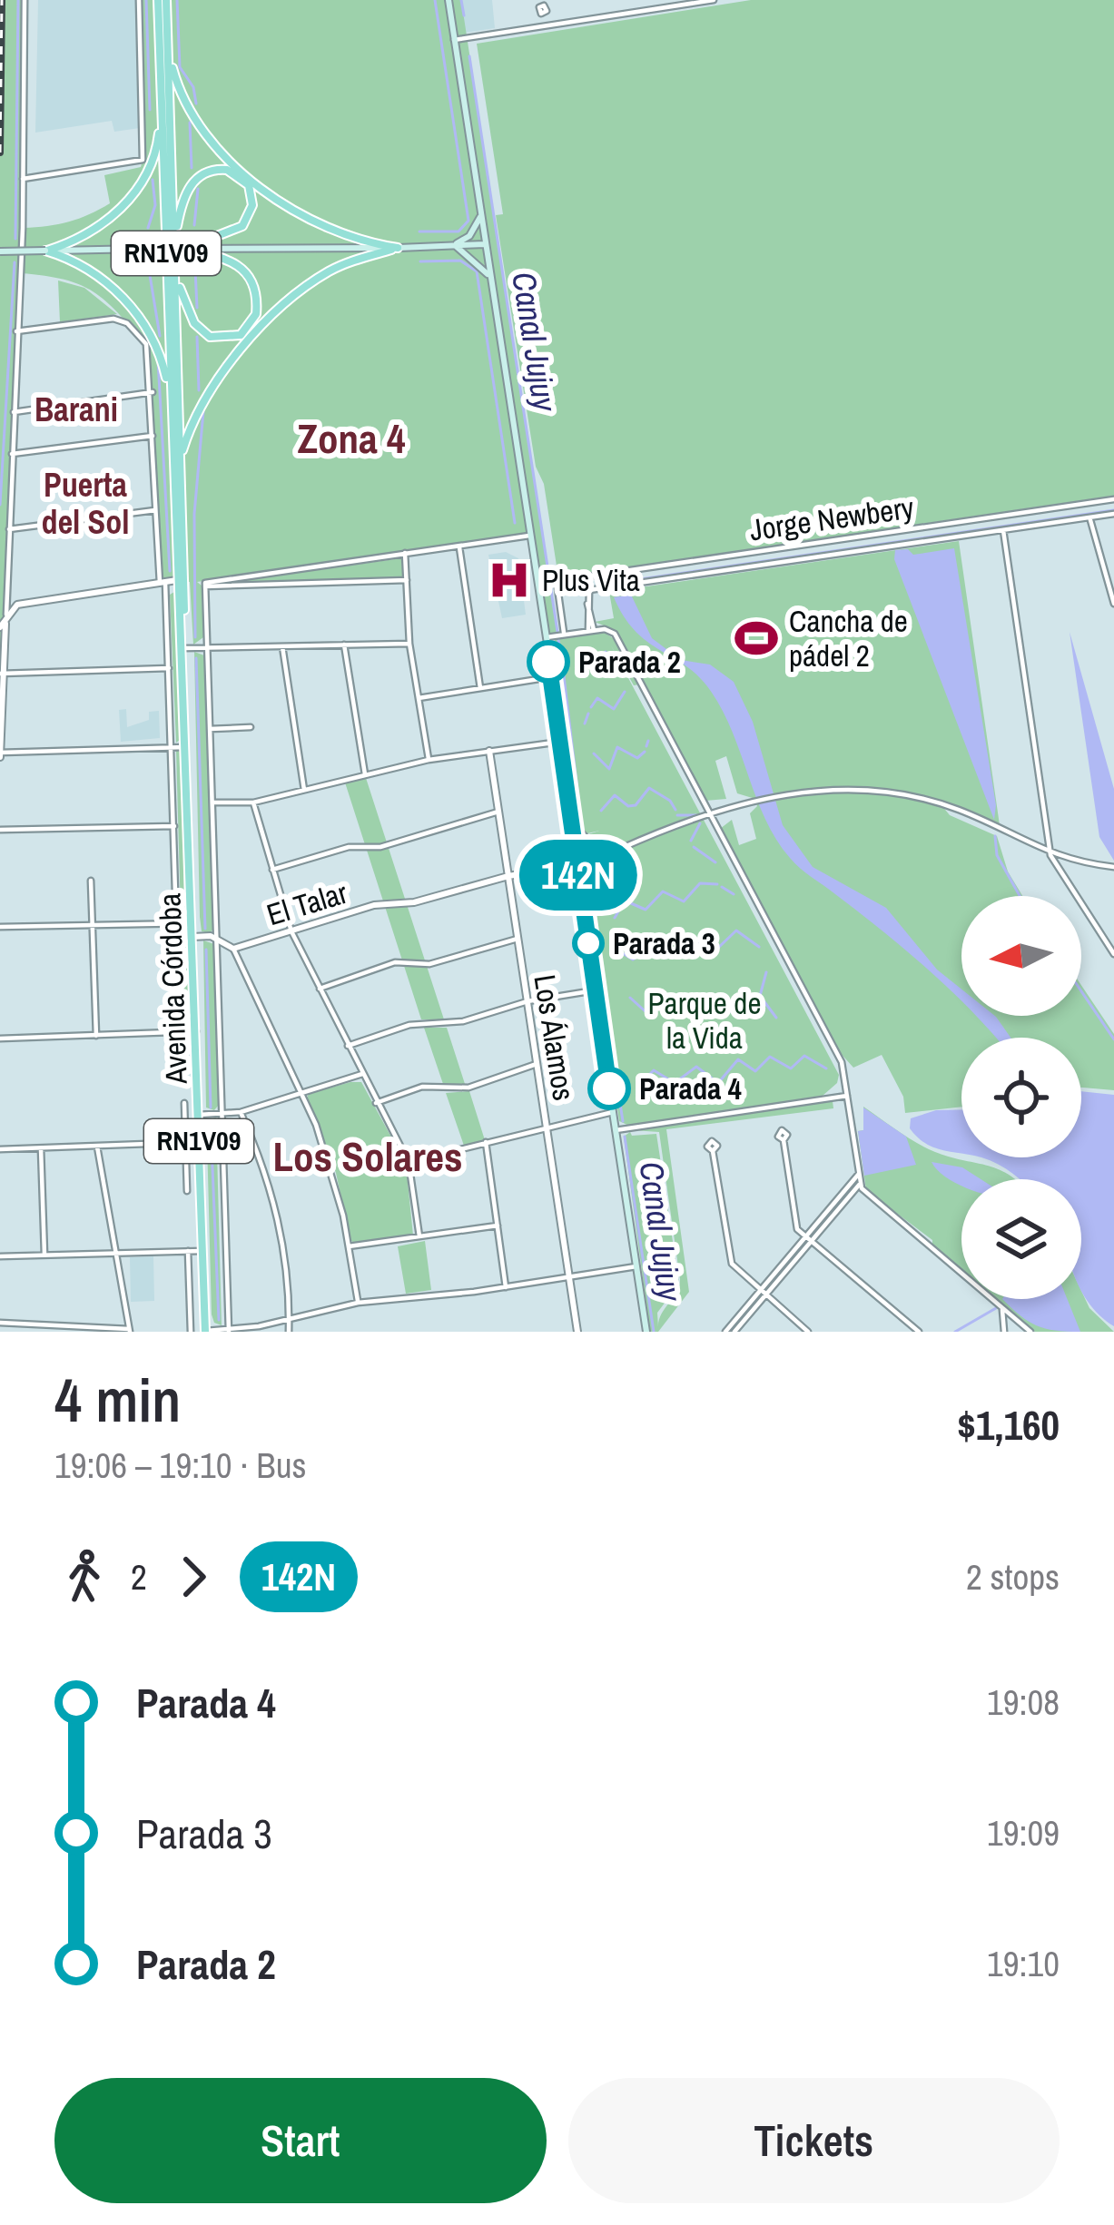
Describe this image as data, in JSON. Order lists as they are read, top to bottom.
{
  "streets": {
    "main road": ["RN1V09", "Avenida Córdoba"],
    "street": ["Jorge Newbery", "El Talar", "Los Álamos"]
  },
  "crossings": [
    ["El Talar", "Los Álamos"]
  ],
  "districts": [
    "Barani",
    "Zona 4",
    "Puerta del Sol",
    "Los Solares"
  ],
  "water": ["Canal Jujuy"],
  "parks": ["Parque de la Vida"],
  "places": {
    "hospital": ["Plus Vita"],
    "sports": ["Cancha de pádel 2"],
    "other": ["Parada 2", "Parada 3", "Parada 4"]
  },
  "lines": ["bus line 142N"],
  "north": "left",
  "page": {
    "on_map": "142N",
    "heading": ["4 min", "19:06 – 19:10 · Bus", "$1,160"],
    "legs": ["2", "142N", "2 stops"],
    "list": [
      {
        "name": "Parada 4",
        "value": "19:08"
      },
      {
        "name": "Parada 3",
        "value": "19:09"
      },
      {
        "name": "Parada 2",
        "value": "19:10"
      }
    ],
    "buttons": ["Start", "Tickets"]
  }
}
